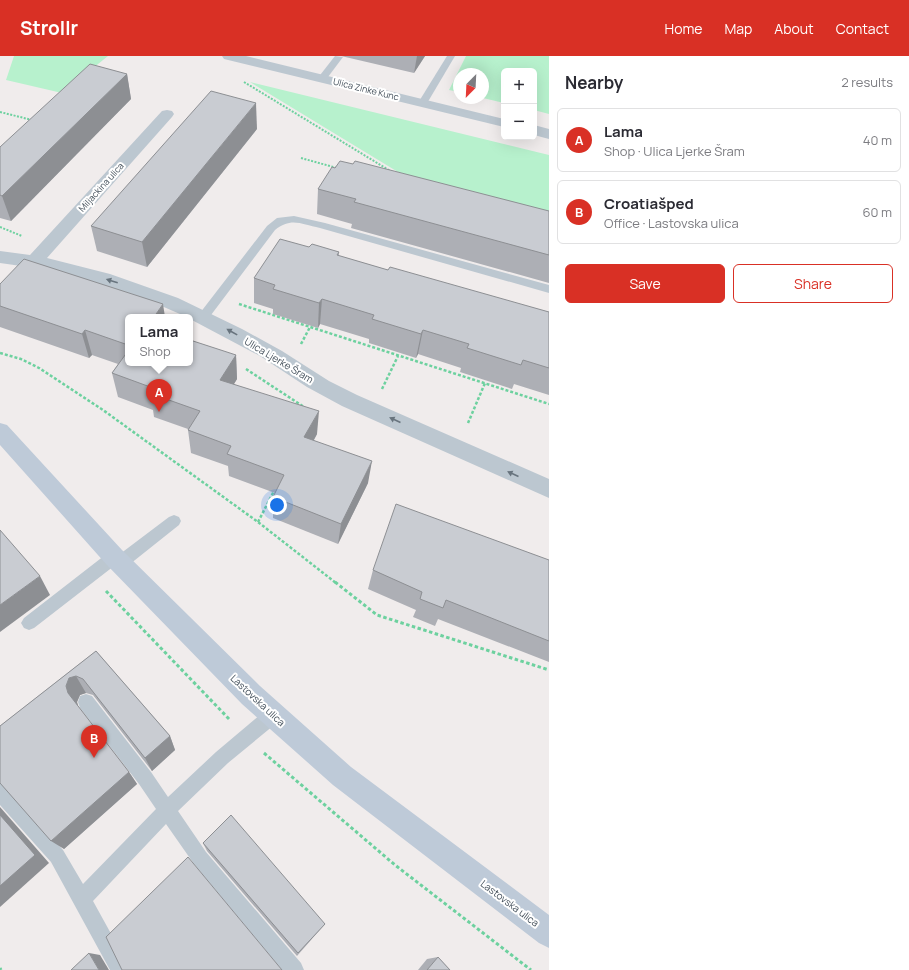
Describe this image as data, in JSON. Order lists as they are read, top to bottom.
{
  "streets": {
    "street": [
      "Ulica Zinke Kunc",
      "Miljackina ulica",
      "Ulica Ljerke Šram",
      "Lastovska ulica"
    ]
  },
  "crossings": [
    ["Miljackina ulica", "Ulica Ljerke Šram"]
  ],
  "one_way": ["Ulica Ljerke Šram"],
  "north": "bottom left",
  "page": {
    "header": "Strollr",
    "nav": [
      "Home",
      "Map",
      "About",
      "Contact"
    ],
    "heading": ["Nearby", "2 results"],
    "map_buttons": ["+", "−"],
    "list": [
      {
        "mark": "A",
        "name": "Lama",
        "note": "Shop · Ulica Ljerke Šram",
        "value": "40 m"
      },
      {
        "mark": "B",
        "name": "Croatiašped",
        "note": "Office · Lastovska ulica",
        "value": "60 m"
      }
    ],
    "buttons": ["Save", "Share"],
    "popup": ["Lama", "Shop"],
    "pins": ["A", "B"]
  }
}
